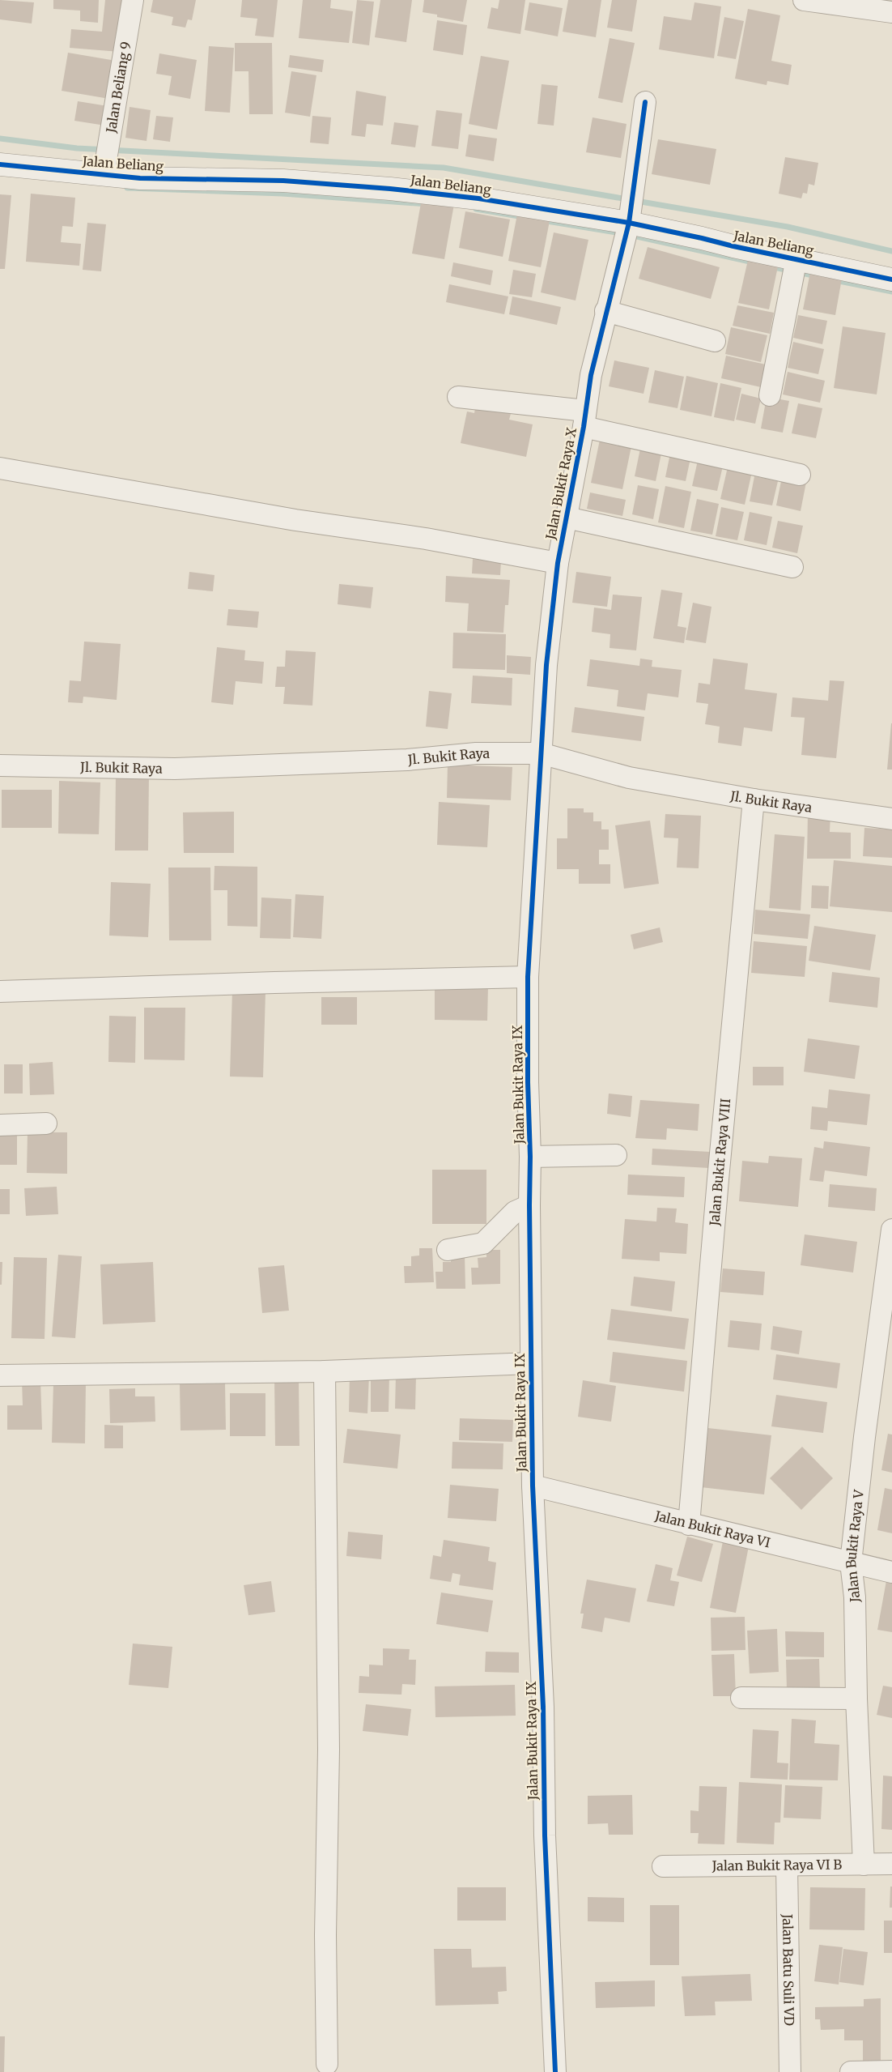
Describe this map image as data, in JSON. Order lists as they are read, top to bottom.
{
  "streets": {
    "street": [
      "Jalan Beliang 9",
      "Jalan Beliang",
      "Jalan Bukit Raya X",
      "Jl. Bukit Raya",
      "Jalan Bukit Raya IX",
      "Jalan Bukit Raya VIII",
      "Jalan Bukit Raya VI",
      "Jalan Bukit Raya V",
      "Jalan Bukit Raya VI B",
      "Jalan Batu Suli VD"
    ]
  },
  "crossings": [
    ["Jalan Beliang 9", "Jalan Beliang"],
    ["Jalan Beliang", "Jalan Bukit Raya X"],
    ["Jalan Bukit Raya X", "Jl. Bukit Raya"],
    ["Jalan Bukit Raya X", "Jalan Bukit Raya IX"],
    ["Jl. Bukit Raya", "Jalan Bukit Raya IX"],
    ["Jl. Bukit Raya", "Jalan Bukit Raya VIII"],
    ["Jalan Bukit Raya IX", "Jalan Bukit Raya VI"],
    ["Jalan Bukit Raya VIII", "Jalan Bukit Raya VI"],
    ["Jalan Bukit Raya VI", "Jalan Bukit Raya V"],
    ["Jalan Bukit Raya V", "Jalan Bukit Raya VI B"],
    ["Jalan Bukit Raya VI B", "Jalan Batu Suli VD"]
  ]
}
